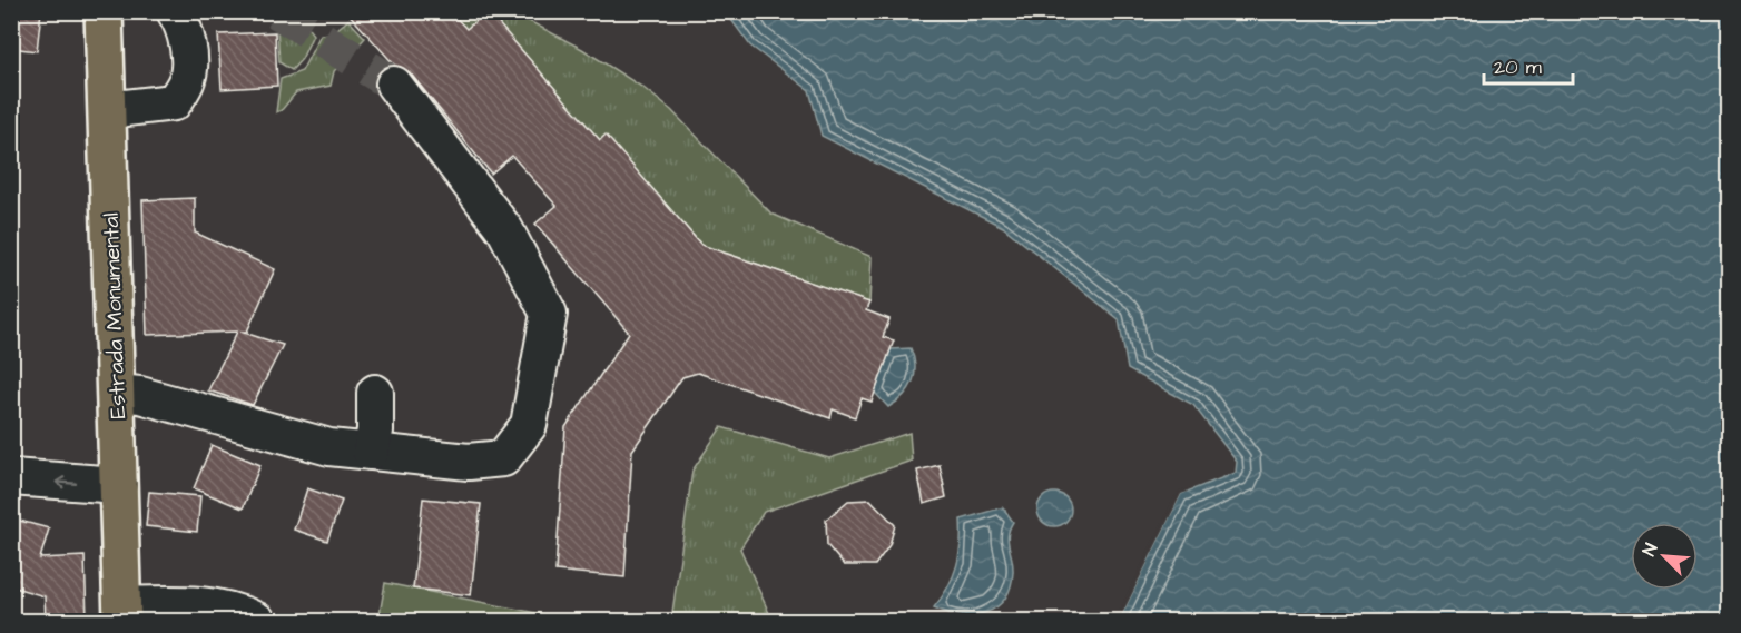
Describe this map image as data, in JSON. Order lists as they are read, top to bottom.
{
  "streets": {
    "main road": ["Estrada Monumental"]
  },
  "scale_bar": "20 m",
  "north": "top left"
}
